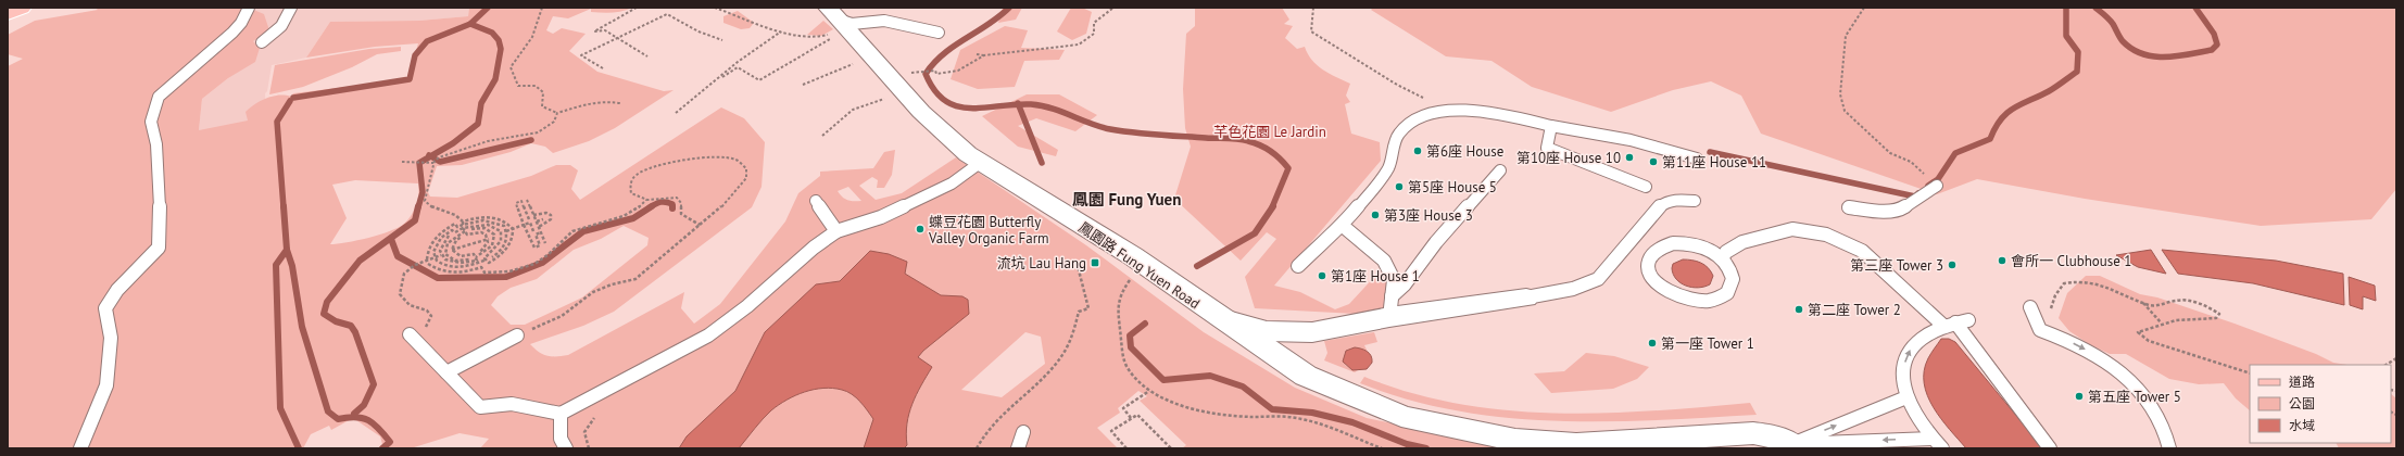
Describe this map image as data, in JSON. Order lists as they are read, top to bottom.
{
  "streets": {
    "street": ["鳳園路 Fung Yuen Road"]
  },
  "districts": ["鳳園 Fung Yuen"],
  "parks": ["芊色花園 Le Jardin"],
  "places": {
    "other": [
      "第6座 House",
      "第10座 House 10",
      "第11座 House 11",
      "第5座 House 5",
      "第3座 House 3",
      "蝶豆花園 Butterfly Valley Organic Farm",
      "會所一 Clubhouse 1",
      "第三座 Tower 3",
      "第1座 House 1",
      "第二座 Tower 2",
      "第一座 Tower 1",
      "第五座 Tower 5"
    ],
    "transit": ["流坑 Lau Hang"]
  },
  "legend": ["道路", "公園", "水域"]
}
